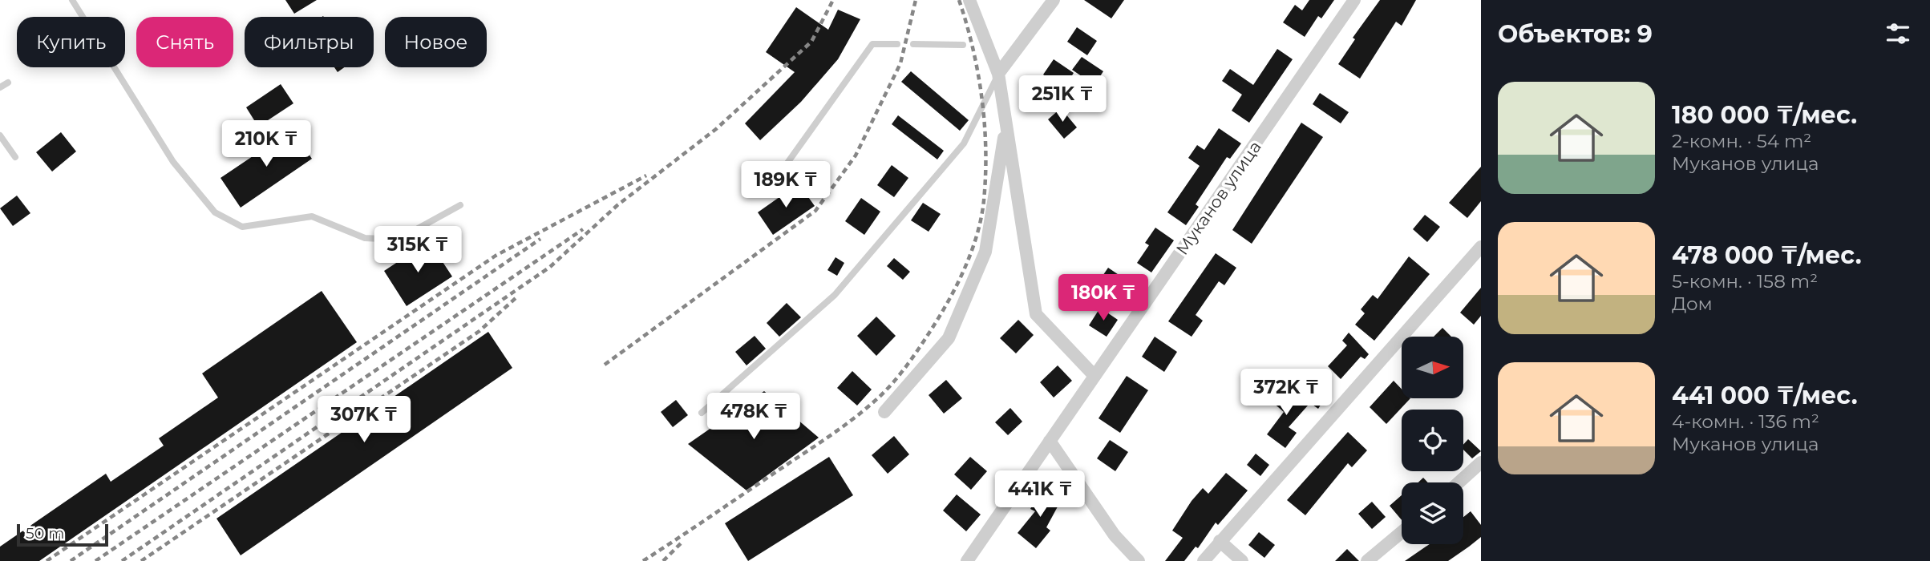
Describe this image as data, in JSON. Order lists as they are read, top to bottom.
{
  "streets": {
    "street": ["Муканов улица"]
  },
  "scale_bar": "50 m",
  "north": "right",
  "page": {
    "heading": "Объектов: 9",
    "chip": [
      "Купить",
      "Снять",
      "Фильтры",
      "Новое"
    ],
    "list": [
      {
        "name": "180 000 ₸/мес.",
        "note": "2-комн. · 54 m² · Муканов улица"
      },
      {
        "name": "478 000 ₸/мес.",
        "note": "5-комн. · 158 m² · Дом"
      },
      {
        "name": "441 000 ₸/мес.",
        "note": "4-комн. · 136 m² · Муканов улица"
      }
    ],
    "price": [
      "251K ₸",
      "210K ₸",
      "189K ₸",
      "315K ₸",
      "180K ₸",
      "372K ₸",
      "478K ₸",
      "307K ₸",
      "441K ₸"
    ],
    "scale": "50 m"
  }
}
